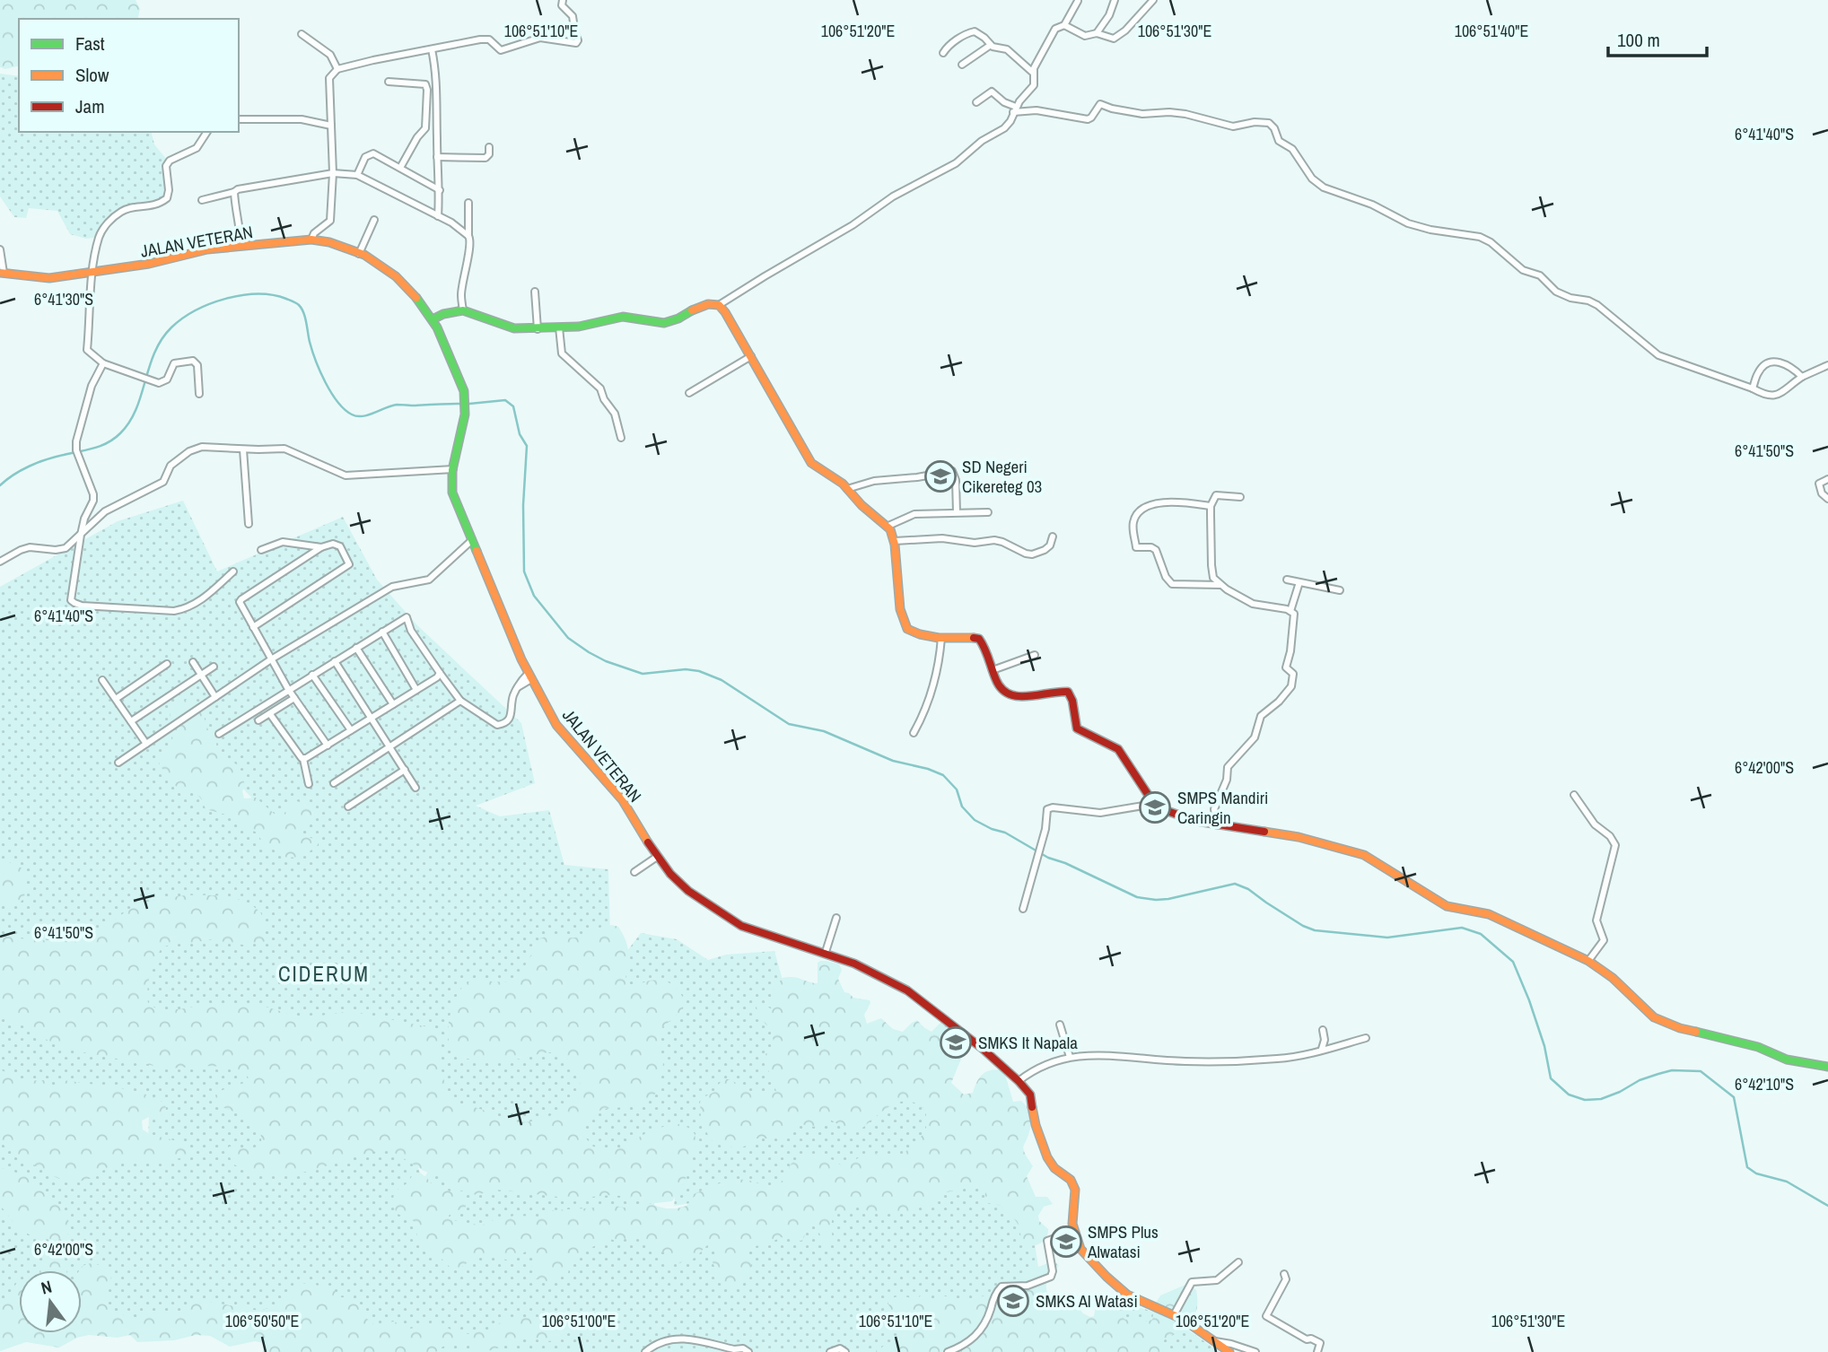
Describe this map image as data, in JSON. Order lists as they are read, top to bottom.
{
  "streets": {
    "street": ["JALAN VETERAN"]
  },
  "districts": ["CIDERUM"],
  "places": {
    "school or university": [
      "SD Negeri Cikereteg 03",
      "SMPS Mandiri Caringin",
      "SMKS It Napala",
      "SMPS Plus Alwatasi",
      "SMKS Al Watasi"
    ]
  },
  "legend": ["Fast", "Slow", "Jam"],
  "scale_bar": "100 m",
  "north": "top",
  "coordinates": [
    "106°51'10\"E",
    "106°51'20\"E",
    "106°51'30\"E",
    "106°51'40\"E",
    "6°41'40\"S",
    "6°41'30\"S",
    "6°41'50\"S",
    "6°42'00\"S",
    "6°42'10\"S",
    "106°50'50\"E",
    "106°51'00\"E"
  ]
}
